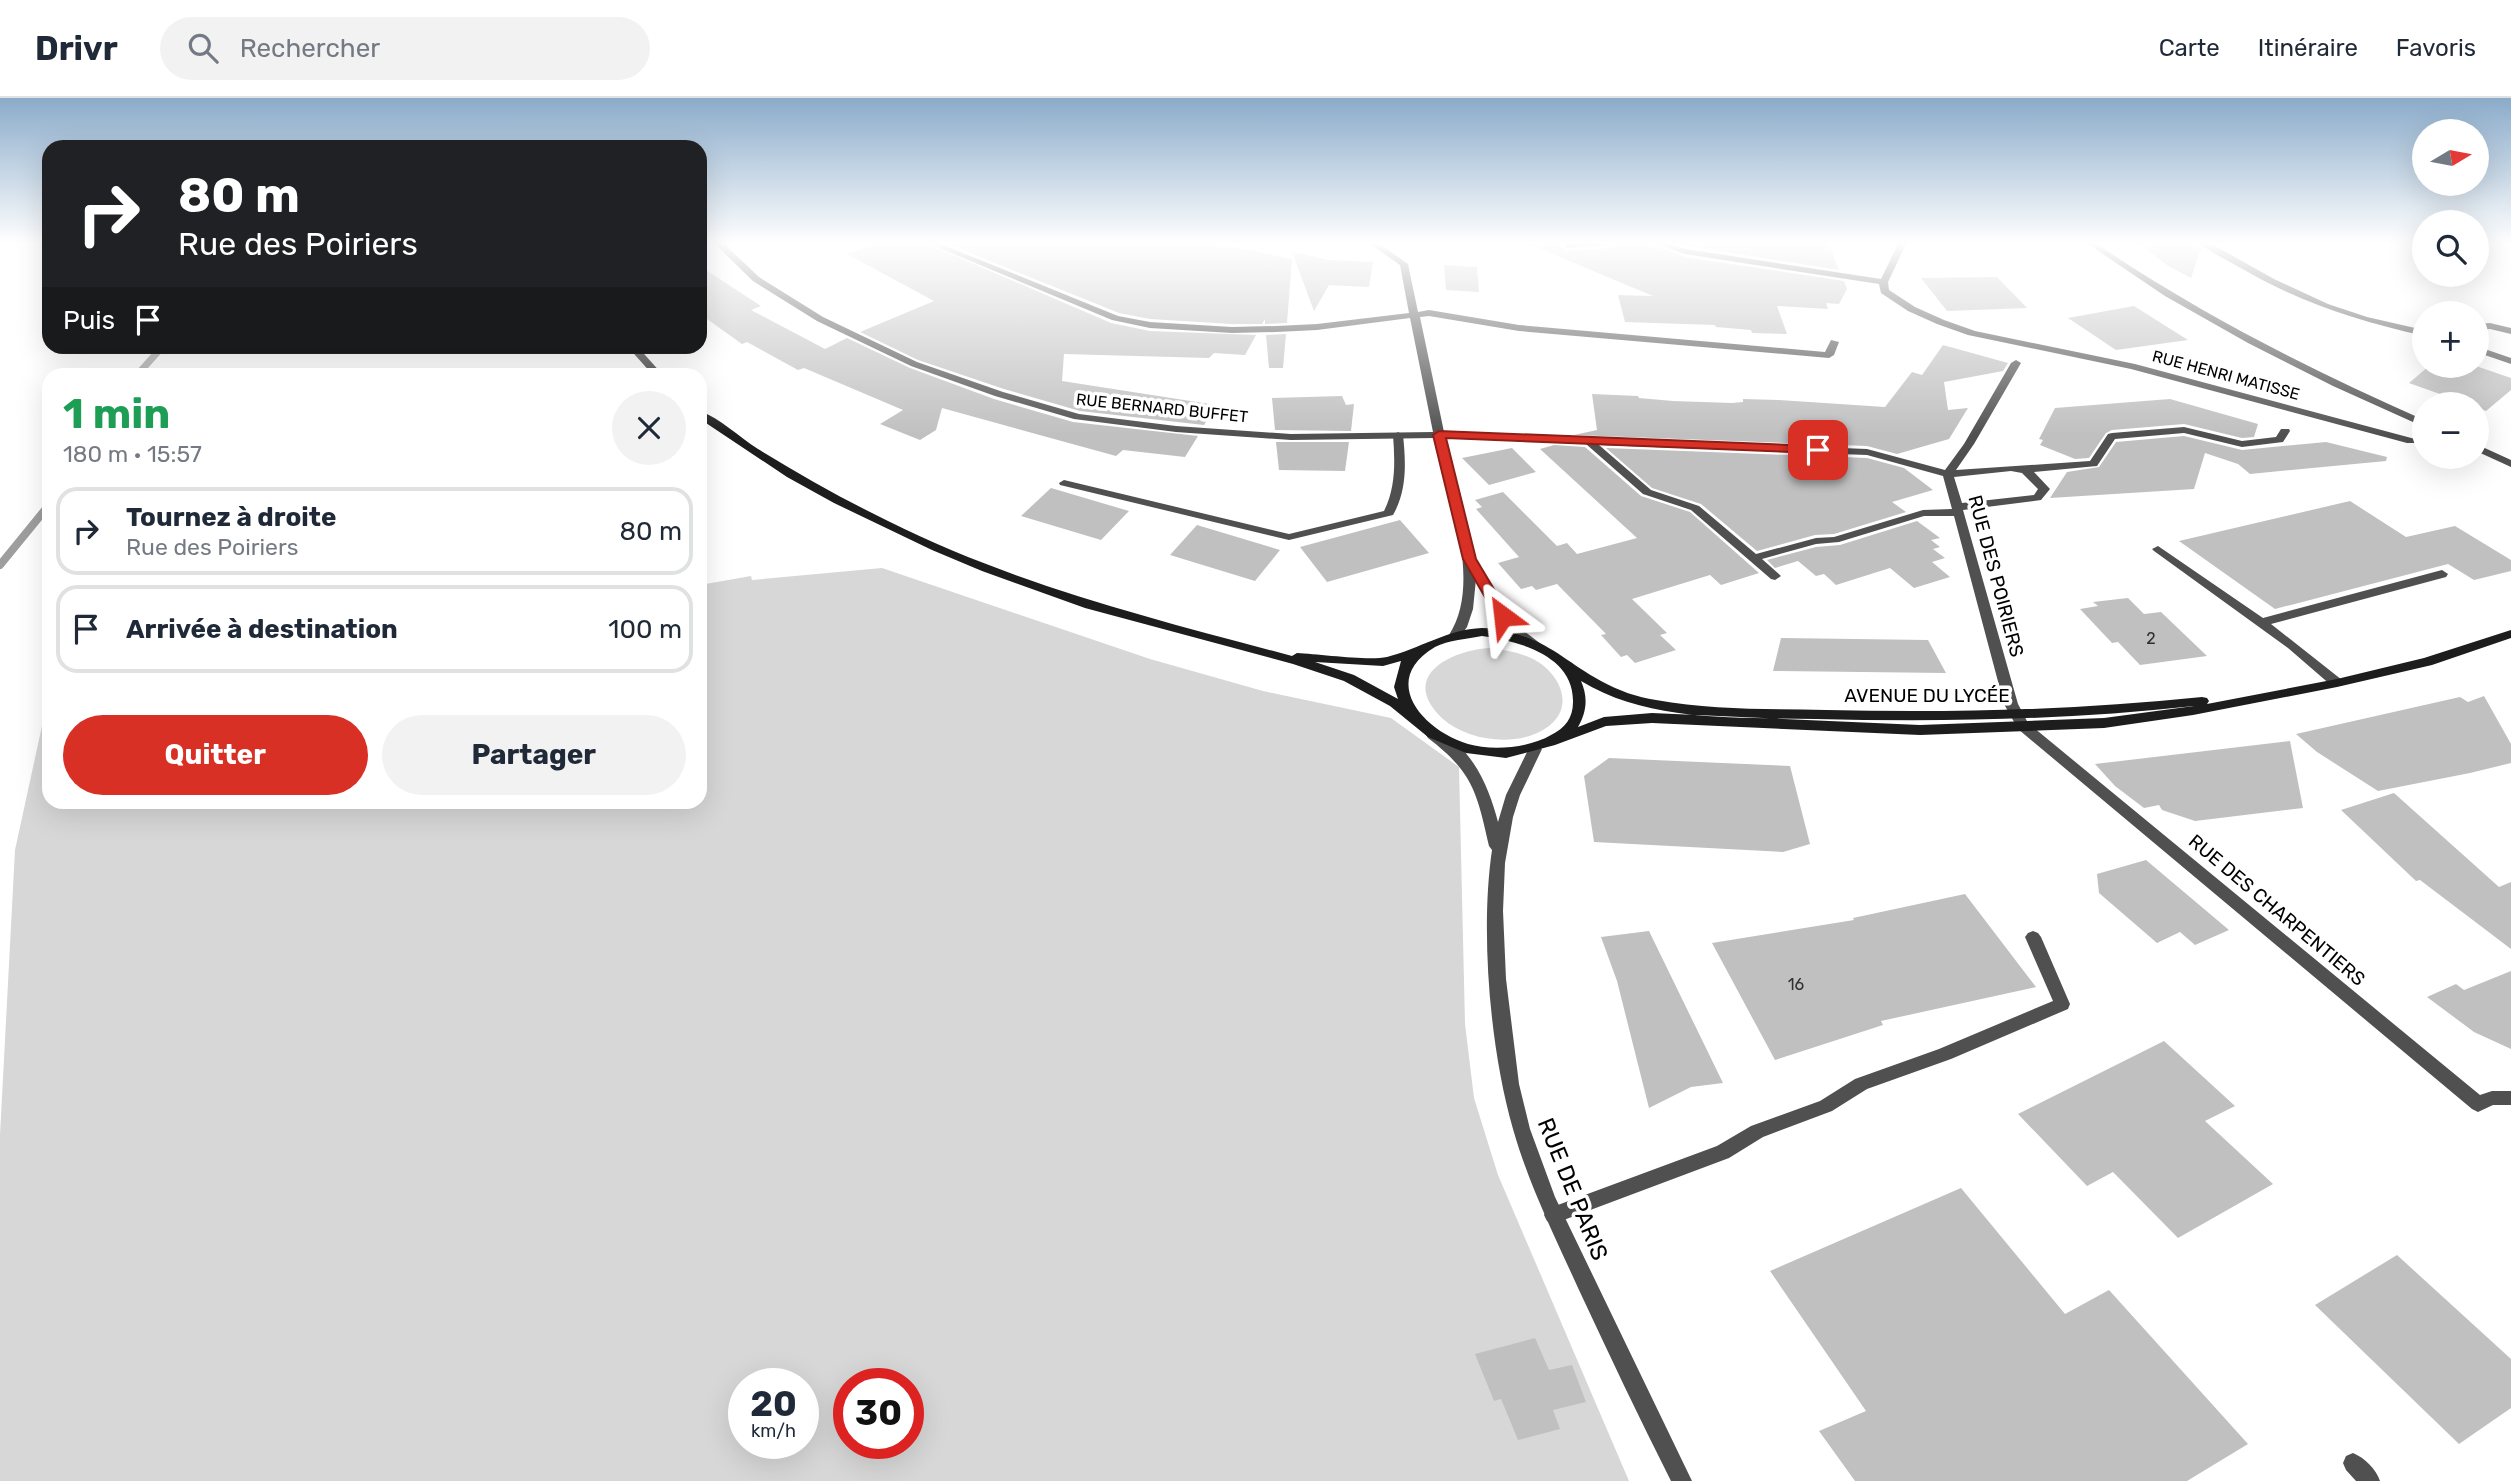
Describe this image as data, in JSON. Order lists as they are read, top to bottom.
{
  "streets": {
    "main road": ["AVENUE DU LYCÉE"],
    "street": [
      "RUE HENRI MATISSE",
      "RUE BERNARD BUFFET",
      "RUE DES POIRIERS",
      "RUE DES CHARPENTIERS",
      "RUE DE PARIS"
    ]
  },
  "crossings": [
    ["RUE DES POIRIERS", "AVENUE DU LYCÉE"],
    ["RUE DES POIRIERS", "RUE DES CHARPENTIERS"],
    ["AVENUE DU LYCÉE", "RUE DES CHARPENTIERS"],
    ["AVENUE DU LYCÉE", "RUE DE PARIS"]
  ],
  "house_numbers": ["2", "16"],
  "north": "right",
  "page": {
    "header": "Drivr",
    "search": "Rechercher",
    "nav": ["Carte", "Itinéraire", "Favoris"],
    "map_buttons": ["+", "−"],
    "turn": ["80 m", "Rue des Poiriers"],
    "then": "Puis",
    "heading": ["1 min", "180 m · 15:57"],
    "list": [
      {
        "name": "Tournez à droite",
        "note": "Rue des Poiriers",
        "value": "80 m"
      },
      {
        "name": "Arrivée à destination",
        "value": "100 m"
      }
    ],
    "buttons": ["Quitter", "Partager"],
    "speed": "20 km/h",
    "limit": "30"
  }
}
